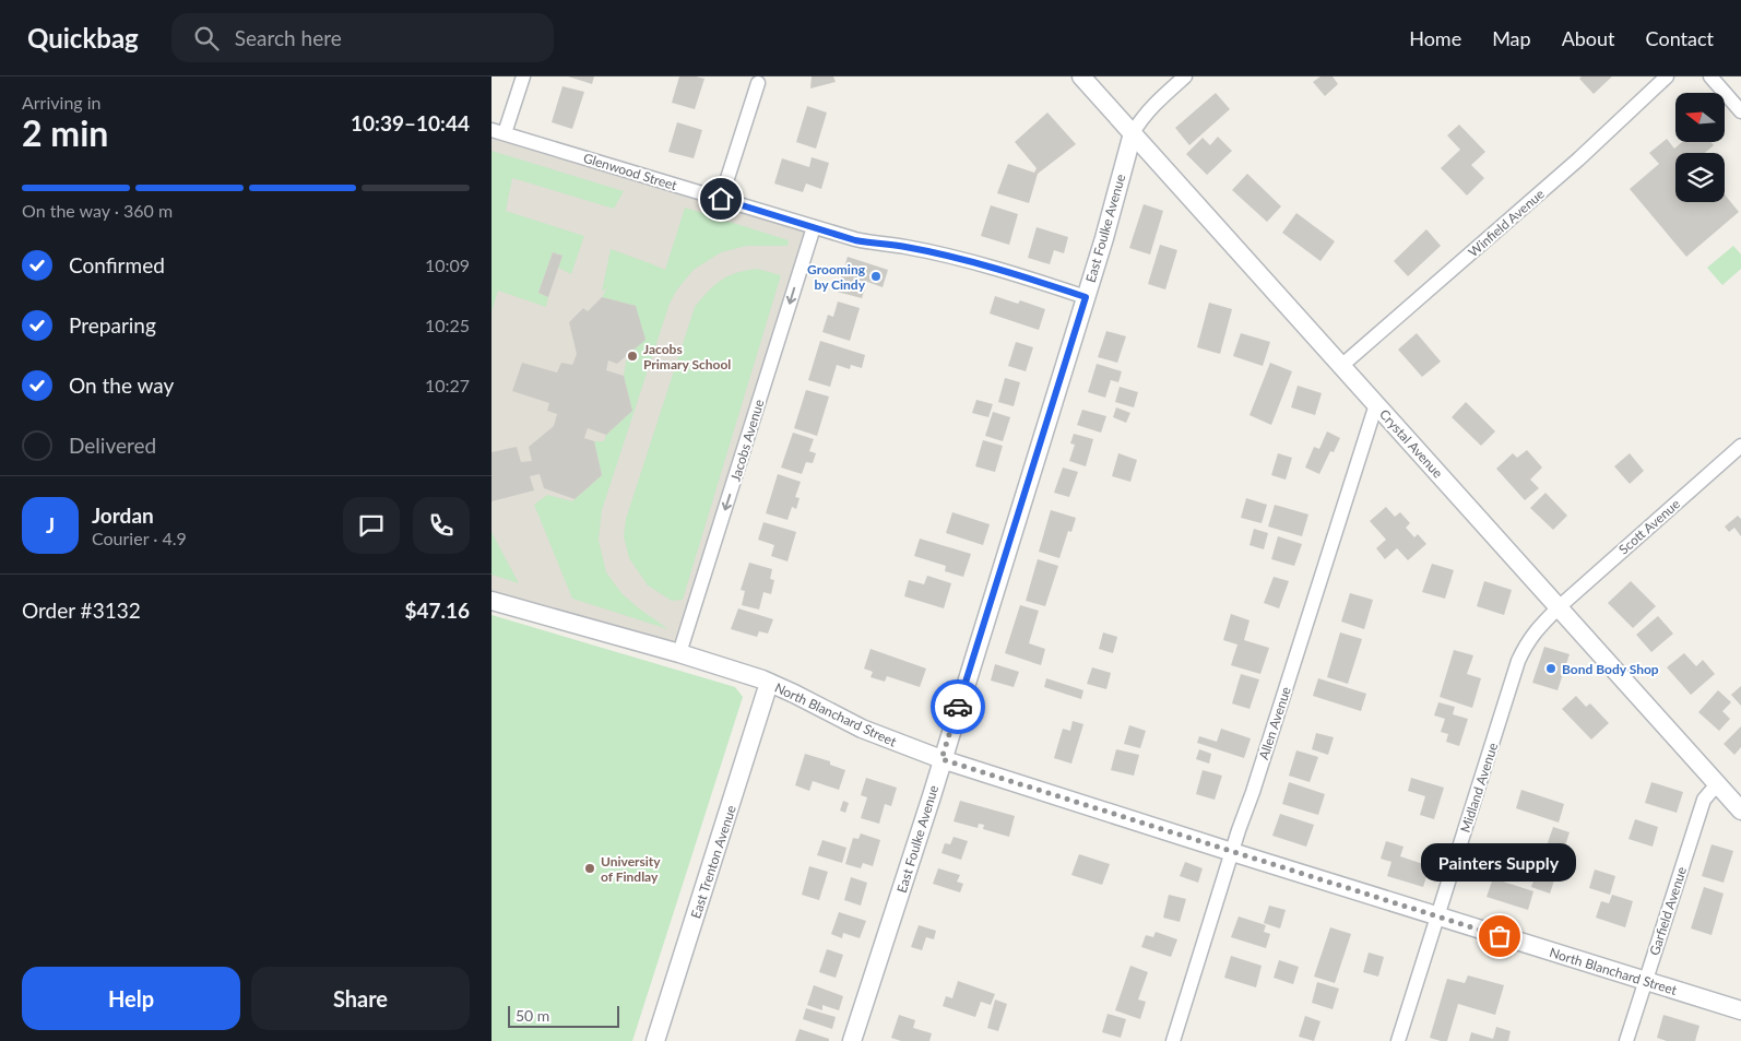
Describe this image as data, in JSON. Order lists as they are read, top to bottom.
{
  "streets": {
    "street": [
      "Glenwood Street",
      "Winfield Avenue",
      "East Foulke Avenue",
      "Jacobs Avenue",
      "Crystal Avenue",
      "Scott Avenue",
      "North Blanchard Street",
      "Allen Avenue",
      "Midland Avenue",
      "East Trenton Avenue",
      "Garfield Avenue"
    ]
  },
  "crossings": [
    ["Glenwood Street", "East Foulke Avenue"],
    ["Glenwood Street", "Jacobs Avenue"],
    ["Winfield Avenue", "Crystal Avenue"],
    ["East Foulke Avenue", "Crystal Avenue"],
    ["East Foulke Avenue", "North Blanchard Street"],
    ["Jacobs Avenue", "North Blanchard Street"],
    ["Crystal Avenue", "Scott Avenue"],
    ["Crystal Avenue", "Allen Avenue"],
    ["Crystal Avenue", "Midland Avenue"],
    ["Crystal Avenue", "Garfield Avenue"],
    ["Scott Avenue", "Midland Avenue"],
    ["North Blanchard Street", "Allen Avenue"],
    ["North Blanchard Street", "Midland Avenue"],
    ["North Blanchard Street", "East Trenton Avenue"],
    ["North Blanchard Street", "Garfield Avenue"]
  ],
  "one_way": ["Jacobs Avenue"],
  "places": [
    "Grooming by Cindy",
    "Jacobs Primary School",
    "Bond Body Shop",
    "University of Findlay",
    "Painters Supply"
  ],
  "scale_bar": "50 m",
  "north": "left",
  "page": {
    "header": "Quickbag",
    "search": "Search here",
    "nav": [
      "Home",
      "Map",
      "About",
      "Contact"
    ],
    "heading": ["2 min", "Arriving in", "10:39–10:44"],
    "panel": [
      "Jordan",
      "Courier · 4.9",
      "Order #3132",
      "$47.16"
    ],
    "bar": "On the way · 360 m",
    "list": [
      ["Confirmed", "10:09"],
      ["Preparing", "10:25"],
      ["On the way", "10:27"],
      "Delivered"
    ],
    "round": "J",
    "bubble": "Painters Supply",
    "buttons": ["Help", "Share"],
    "scale": "50 m"
  }
}
